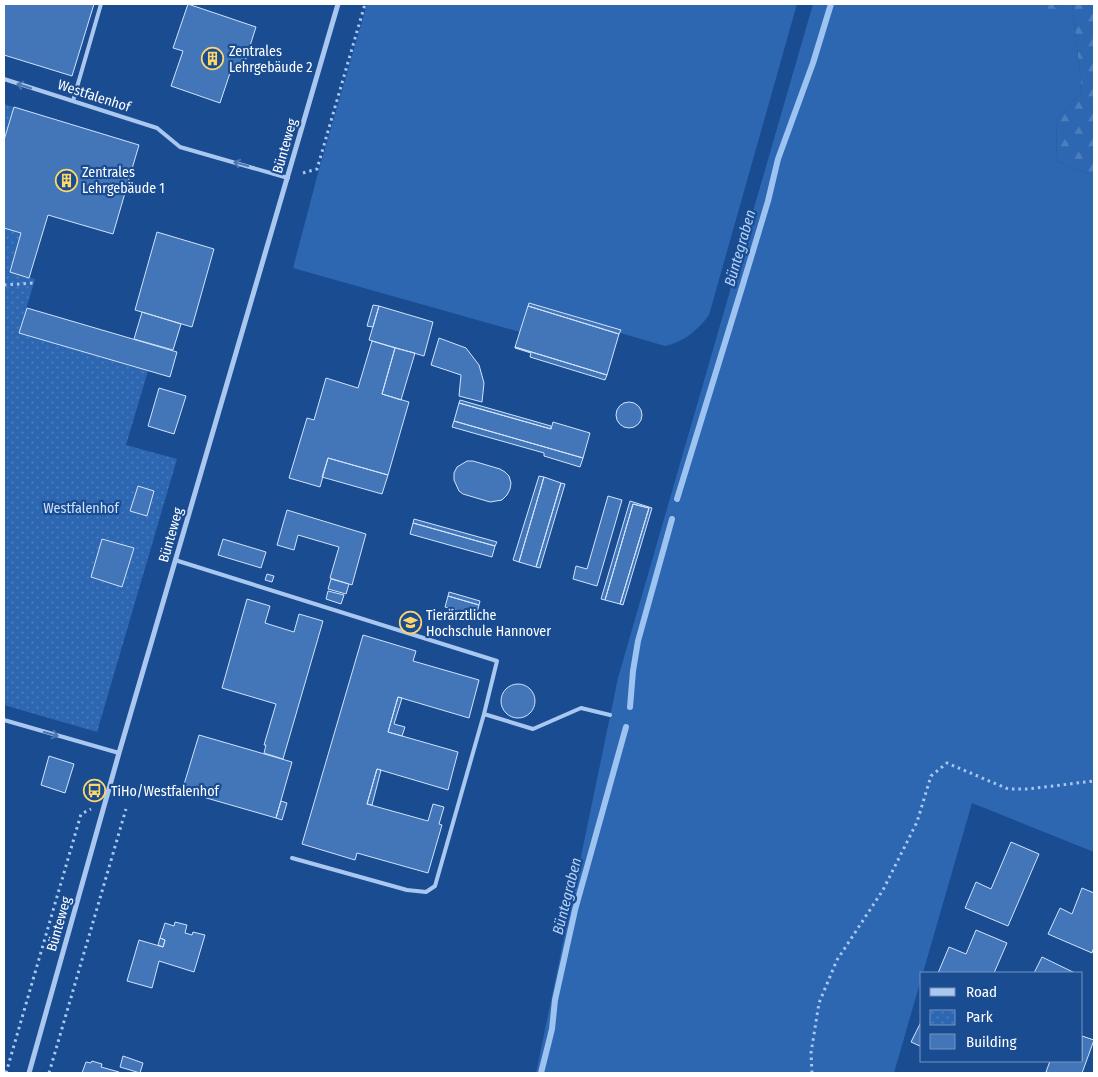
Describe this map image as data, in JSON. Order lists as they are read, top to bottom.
{
  "streets": {
    "street": ["Bünteweg"],
    "lane": ["Westfalenhof"]
  },
  "crossings": [
    ["Westfalenhof", "Bünteweg"]
  ],
  "one_way": ["Westfalenhof"],
  "water": ["Büntegraben"],
  "parks": ["Westfalenhof"],
  "places": {
    "building": ["Zentrales Lehrgebäude 2", "Zentrales Lehrgebäude 1"],
    "school or university": ["Tierärztliche Hochschule Hannover"],
    "bus stop": ["TiHo/Westfalenhof"]
  },
  "legend": ["Road", "Park", "Building"]
}
